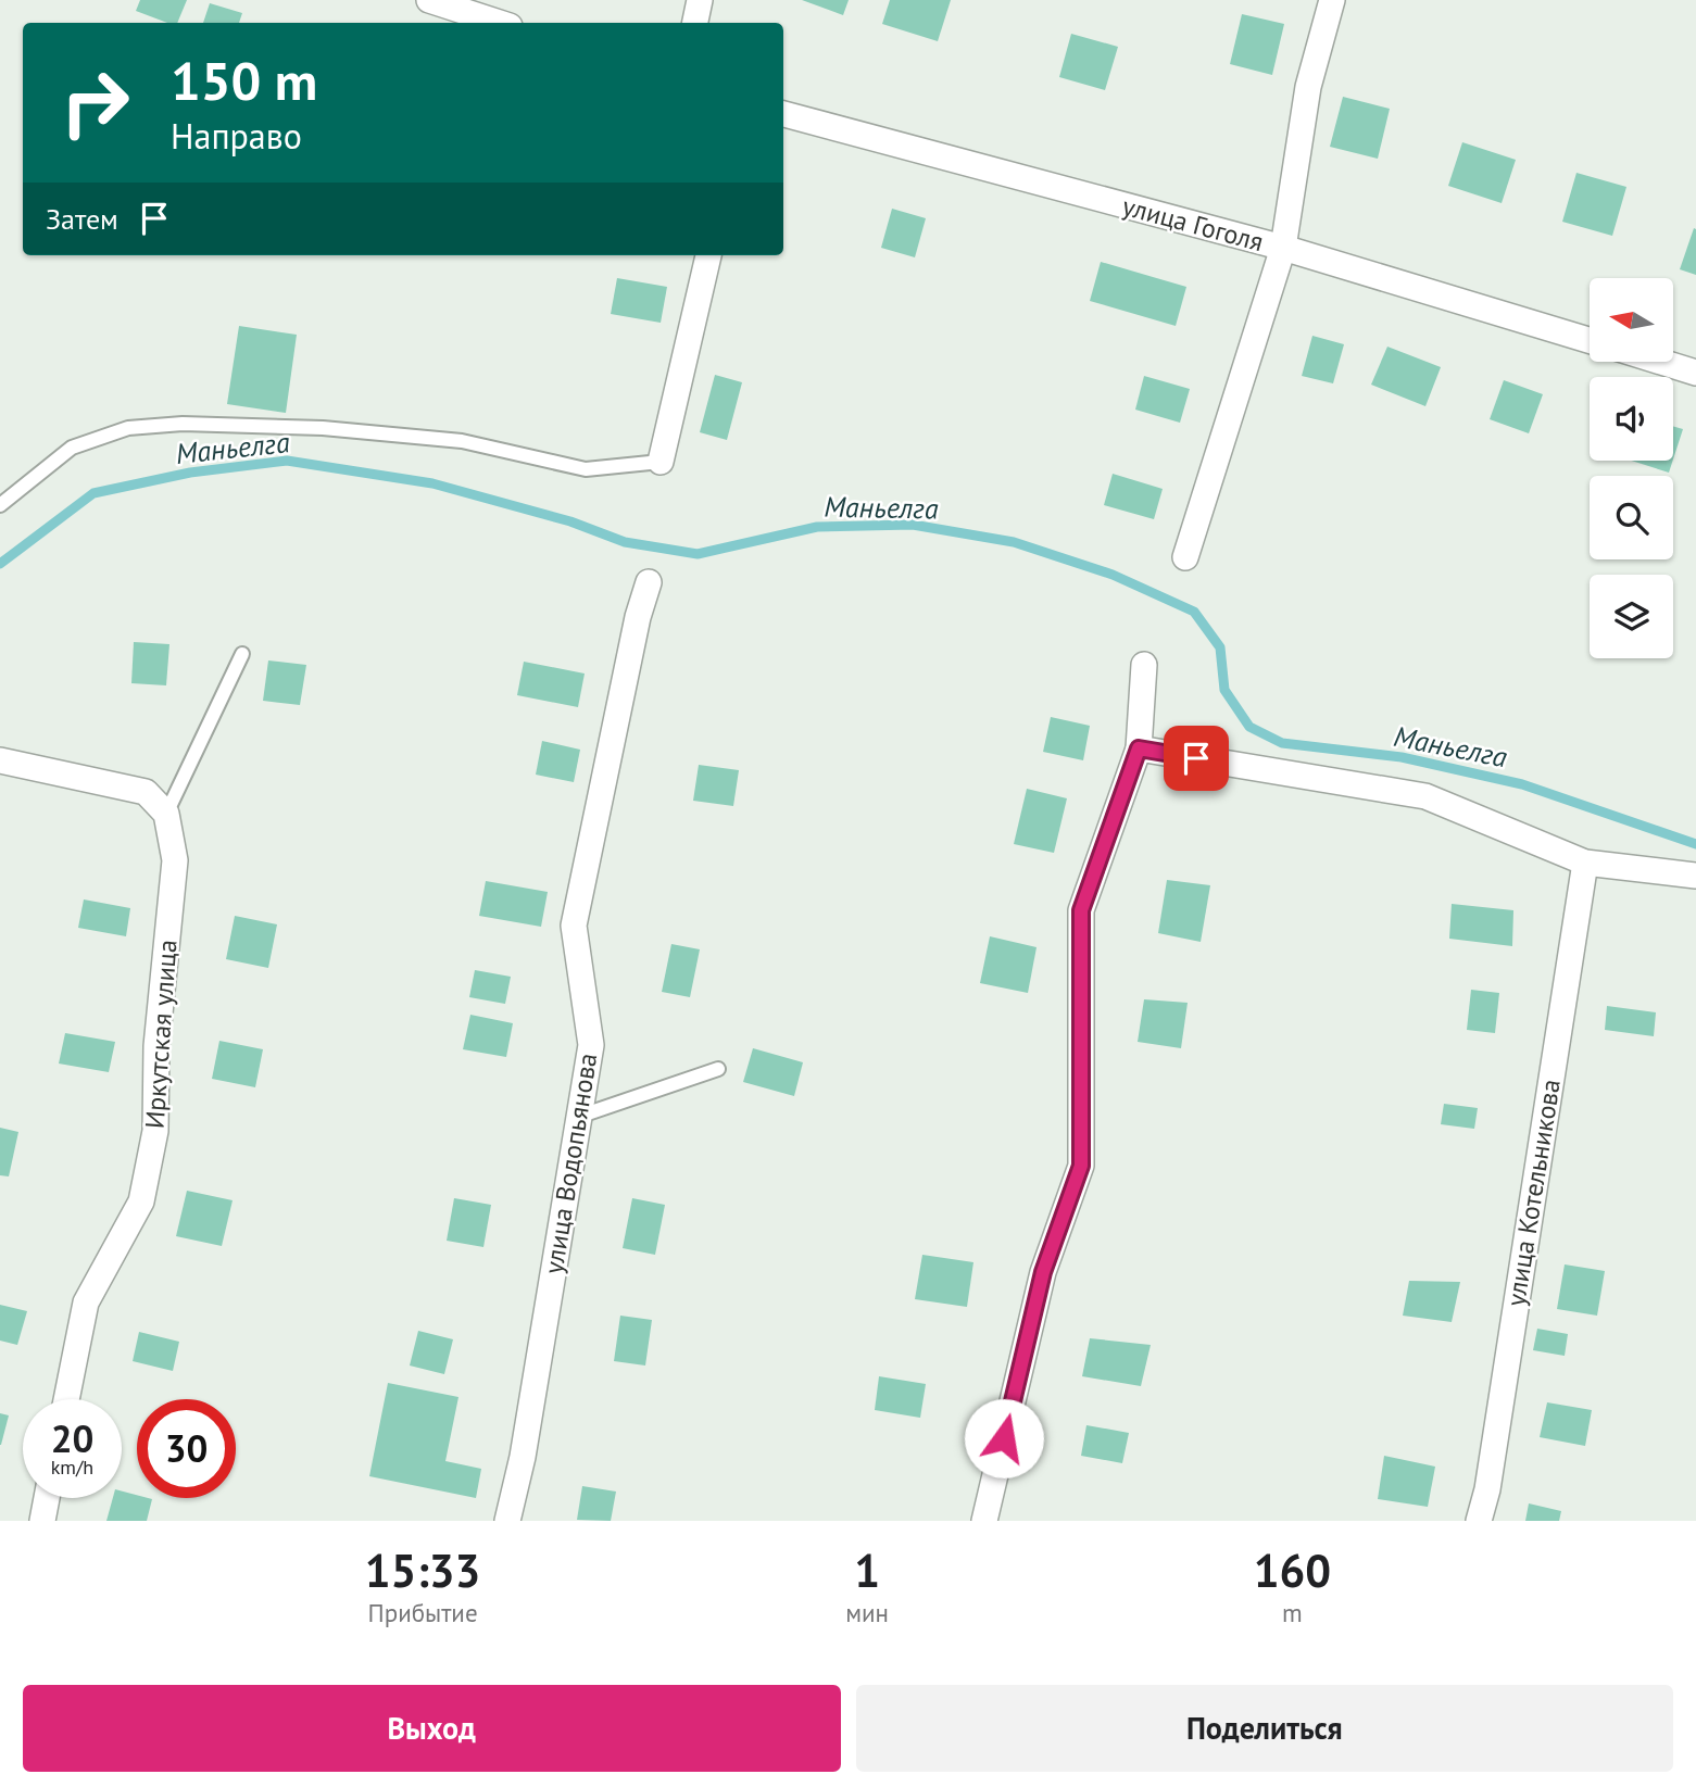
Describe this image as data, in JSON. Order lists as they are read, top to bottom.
{
  "streets": {
    "street": [
      "улица Гоголя",
      "Иркутская улица",
      "улица Водопьянова",
      "улица Котельникова"
    ]
  },
  "water": ["Маньелга"],
  "north": "left",
  "page": {
    "turn": ["150 m", "Направо"],
    "then": "Затем",
    "speed": "20 km/h",
    "limit": "30",
    "eta": [
      "15:33",
      "Прибытие",
      "1",
      "мин",
      "160",
      "m"
    ],
    "buttons": ["Выход", "Поделиться"]
  }
}
